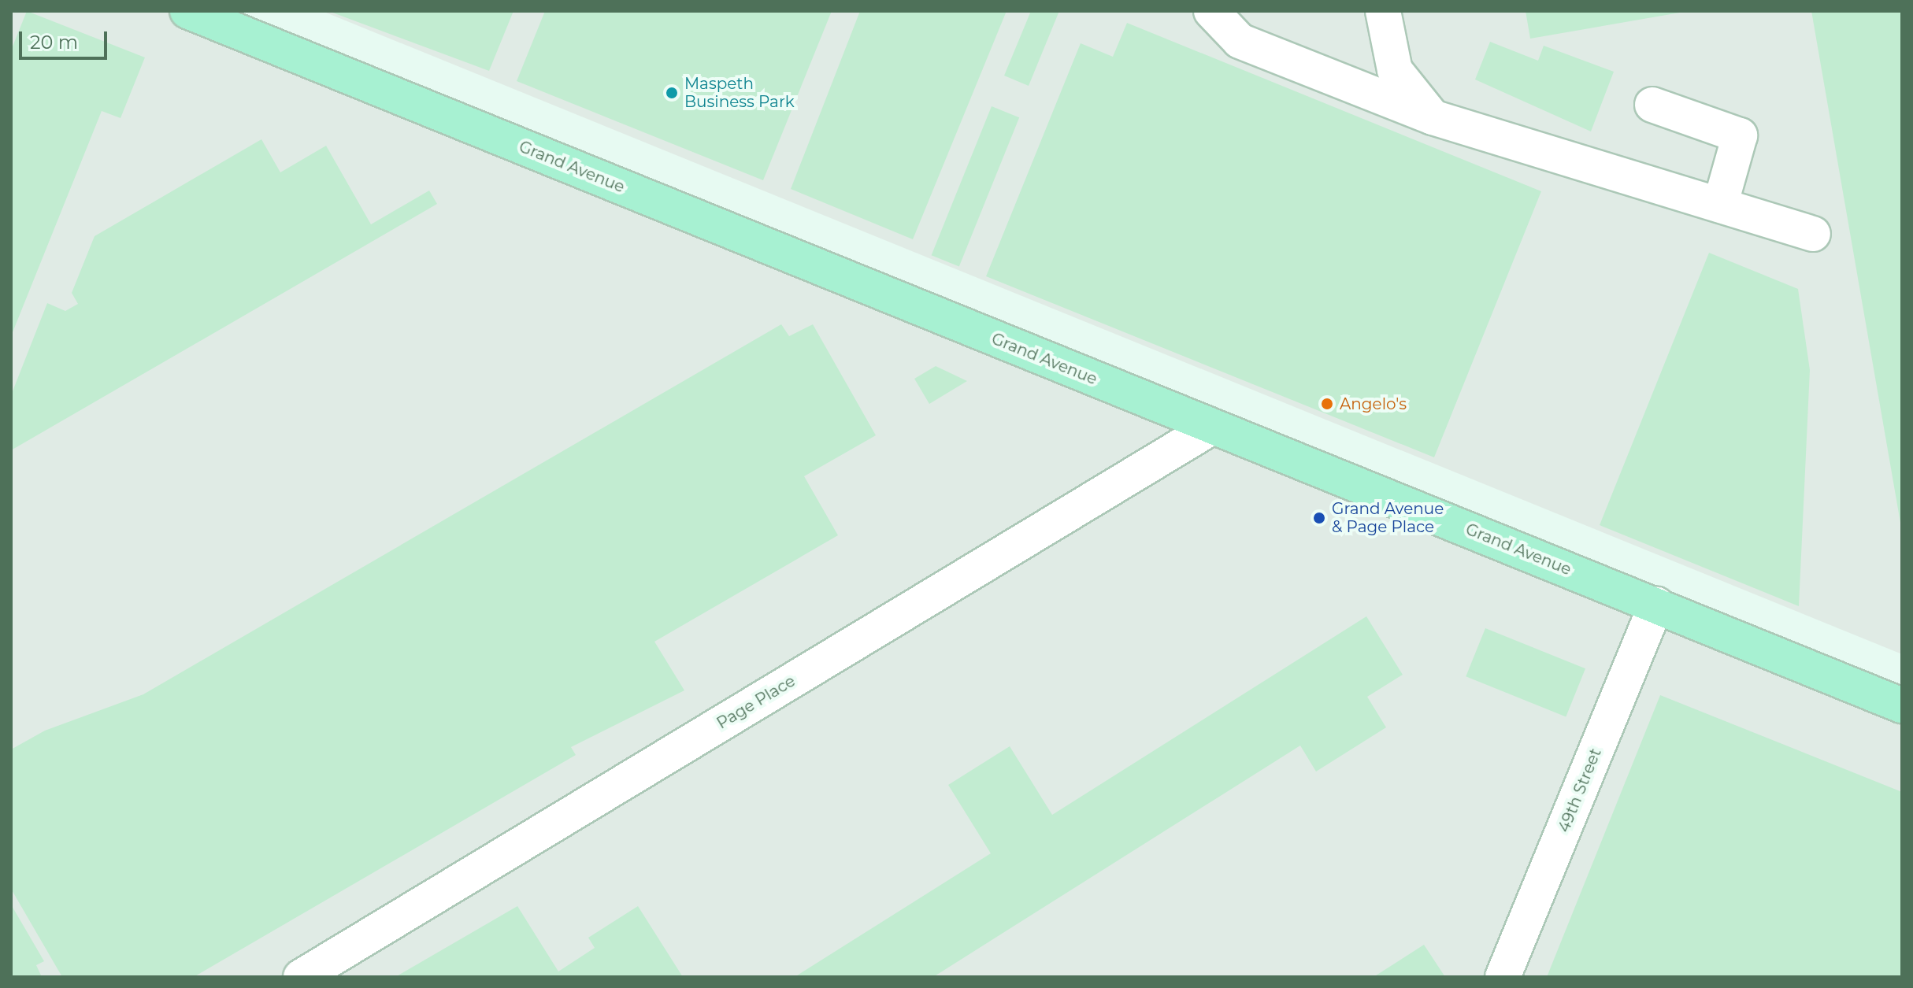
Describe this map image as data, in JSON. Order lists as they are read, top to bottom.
{
  "streets": {
    "main road": ["Grand Avenue"],
    "street": ["Page Place", "49th Street"]
  },
  "crossings": [
    ["Grand Avenue", "Page Place"],
    ["Grand Avenue", "49th Street"]
  ],
  "places": ["Maspeth Business Park", "Angelo's", "Grand Avenue & Page Place"],
  "scale_bar": "20 m"
}
